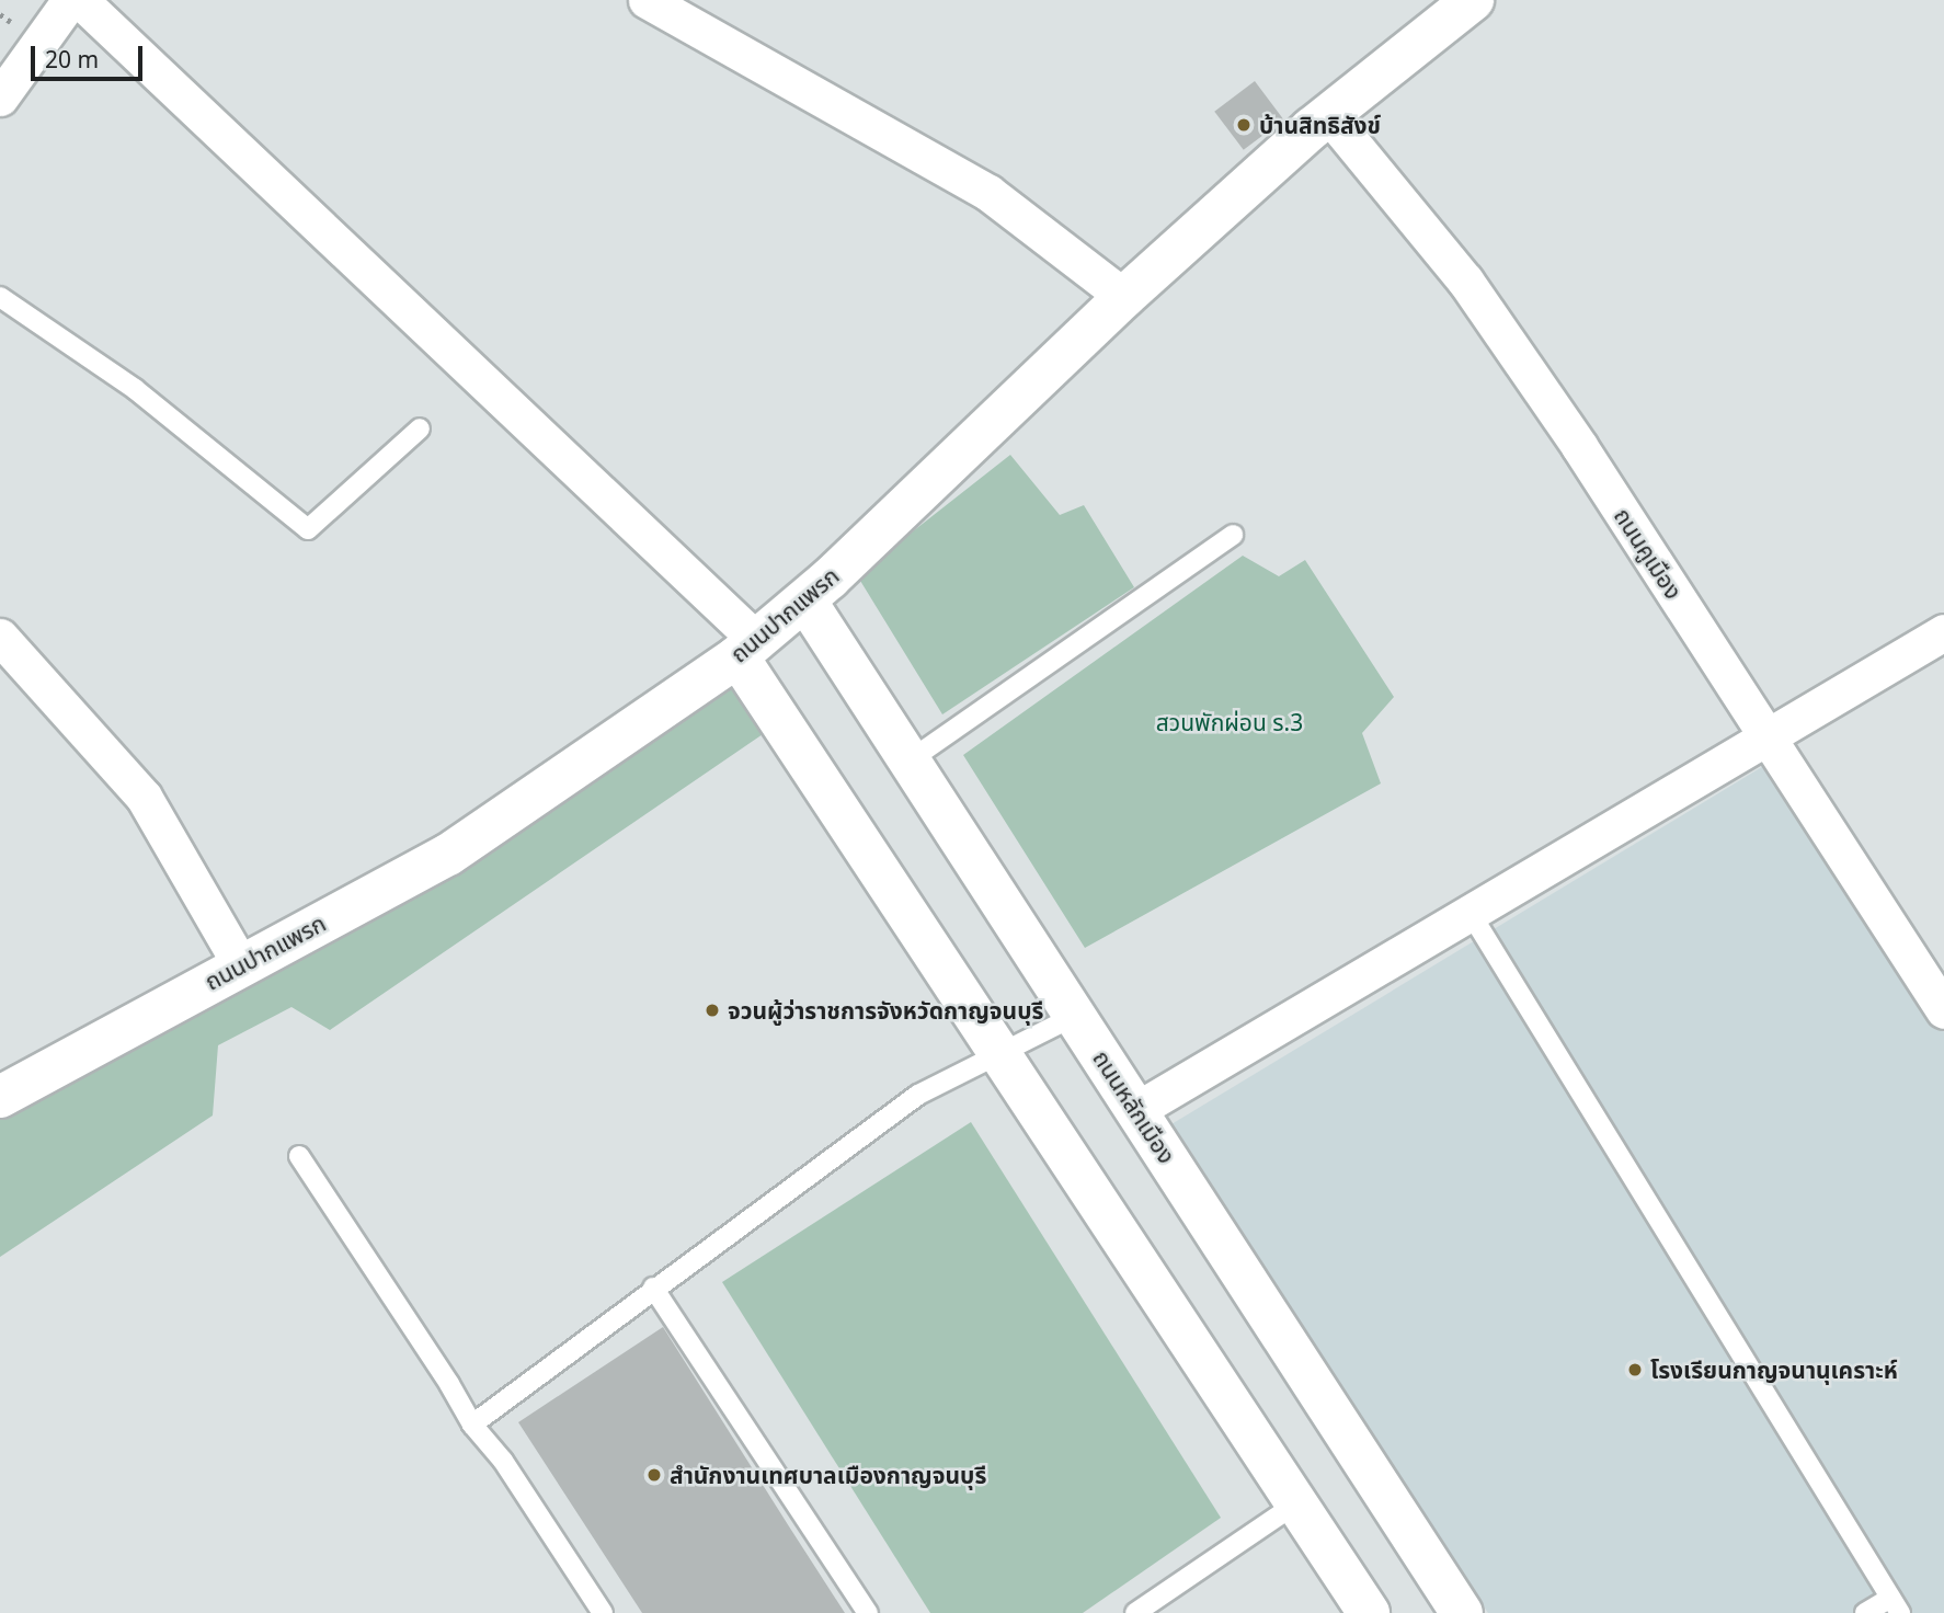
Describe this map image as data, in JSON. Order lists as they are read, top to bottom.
{
  "streets": {
    "street": ["ถนนคูเมือง", "ถนนปากแพรก", "ถนนหลักเมือง"]
  },
  "crossings": [
    ["ถนนคูเมือง", "ถนนปากแพรก"],
    ["ถนนปากแพรก", "ถนนหลักเมือง"]
  ],
  "parks": ["สวนพักผ่อน ร.3"],
  "places": [
    "บ้านสิทธิสังข์",
    "จวนผู้ว่าราชการจังหวัดกาญจนบุรี",
    "โรงเรียนกาญจนานุเคราะห์",
    "สำนักงานเทศบาลเมืองกาญจนบุรี"
  ],
  "scale_bar": "20 m"
}
